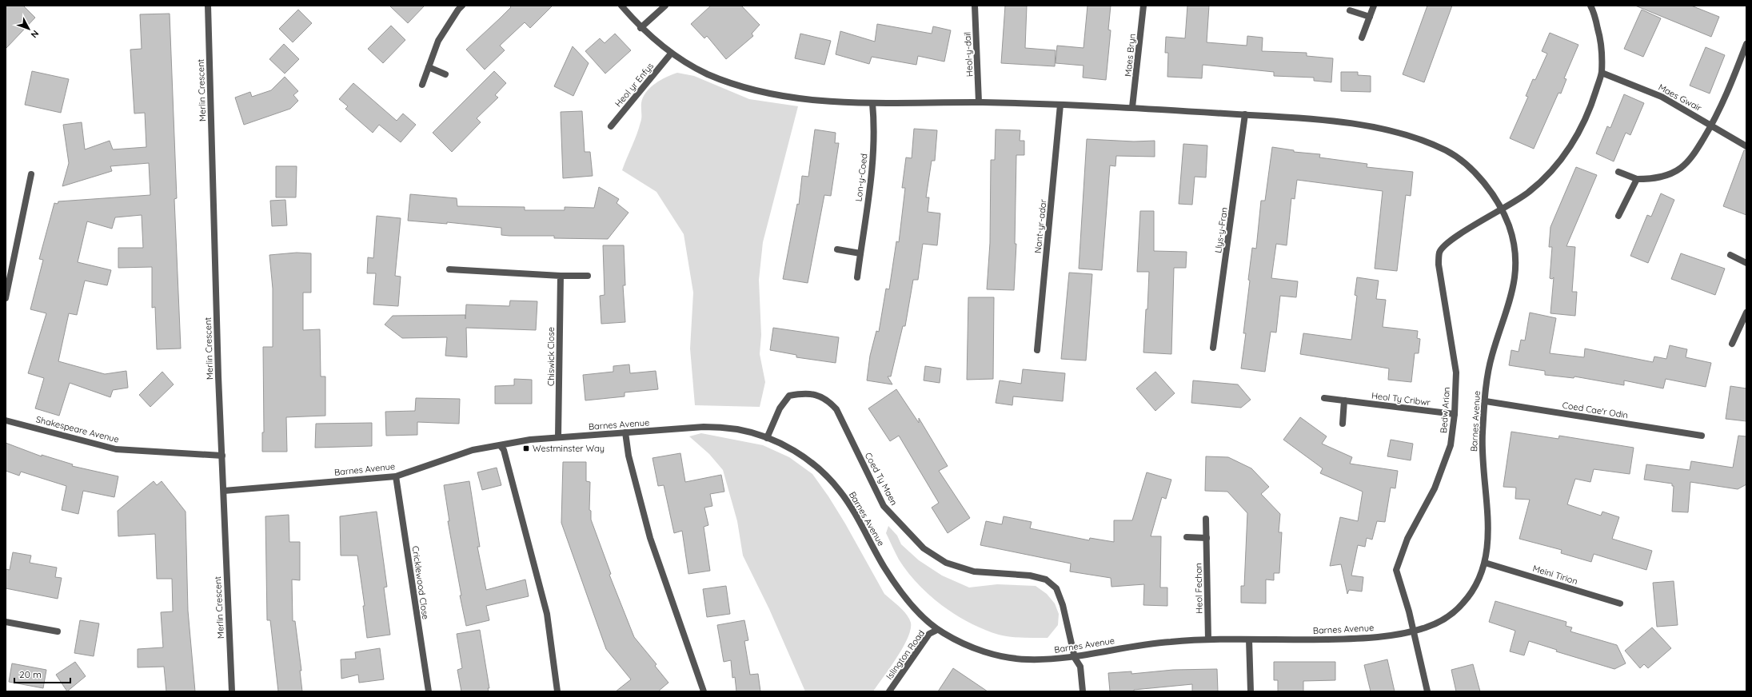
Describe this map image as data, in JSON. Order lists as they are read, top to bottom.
{
  "streets": {
    "street": [
      "Heol-y-dail",
      "Maes Bryn",
      "Heol yr Enfys",
      "Merlin Crescent",
      "Maes Gwair",
      "Lon-y-Coed",
      "Nant-yr-adar",
      "Llys-y-Fran",
      "Chiswick Close",
      "Heol Ty Cribwr",
      "Bedw Arian",
      "Coed Cae'r Odin",
      "Barnes Avenue",
      "Shakespeare Avenue",
      "Coed Ty Maen",
      "Meini Tirion",
      "Cricklewood Close",
      "Heol Fechan",
      "Islington Road"
    ]
  },
  "crossings": [
    ["Heol-y-dail", "Barnes Avenue"],
    ["Maes Bryn", "Barnes Avenue"],
    ["Heol yr Enfys", "Barnes Avenue"],
    ["Merlin Crescent", "Barnes Avenue"],
    ["Merlin Crescent", "Shakespeare Avenue"],
    ["Maes Gwair", "Bedw Arian"],
    ["Lon-y-Coed", "Barnes Avenue"],
    ["Nant-yr-adar", "Barnes Avenue"],
    ["Llys-y-Fran", "Barnes Avenue"],
    ["Chiswick Close", "Barnes Avenue"],
    ["Heol Ty Cribwr", "Bedw Arian"],
    ["Bedw Arian", "Barnes Avenue"],
    ["Coed Cae'r Odin", "Barnes Avenue"],
    ["Barnes Avenue", "Coed Ty Maen"],
    ["Barnes Avenue", "Meini Tirion"],
    ["Barnes Avenue", "Cricklewood Close"],
    ["Barnes Avenue", "Heol Fechan"],
    ["Barnes Avenue", "Islington Road"]
  ],
  "places": {
    "transit": ["Westminster Way"]
  },
  "scale_bar": "20 m",
  "north": "bottom right"
}
